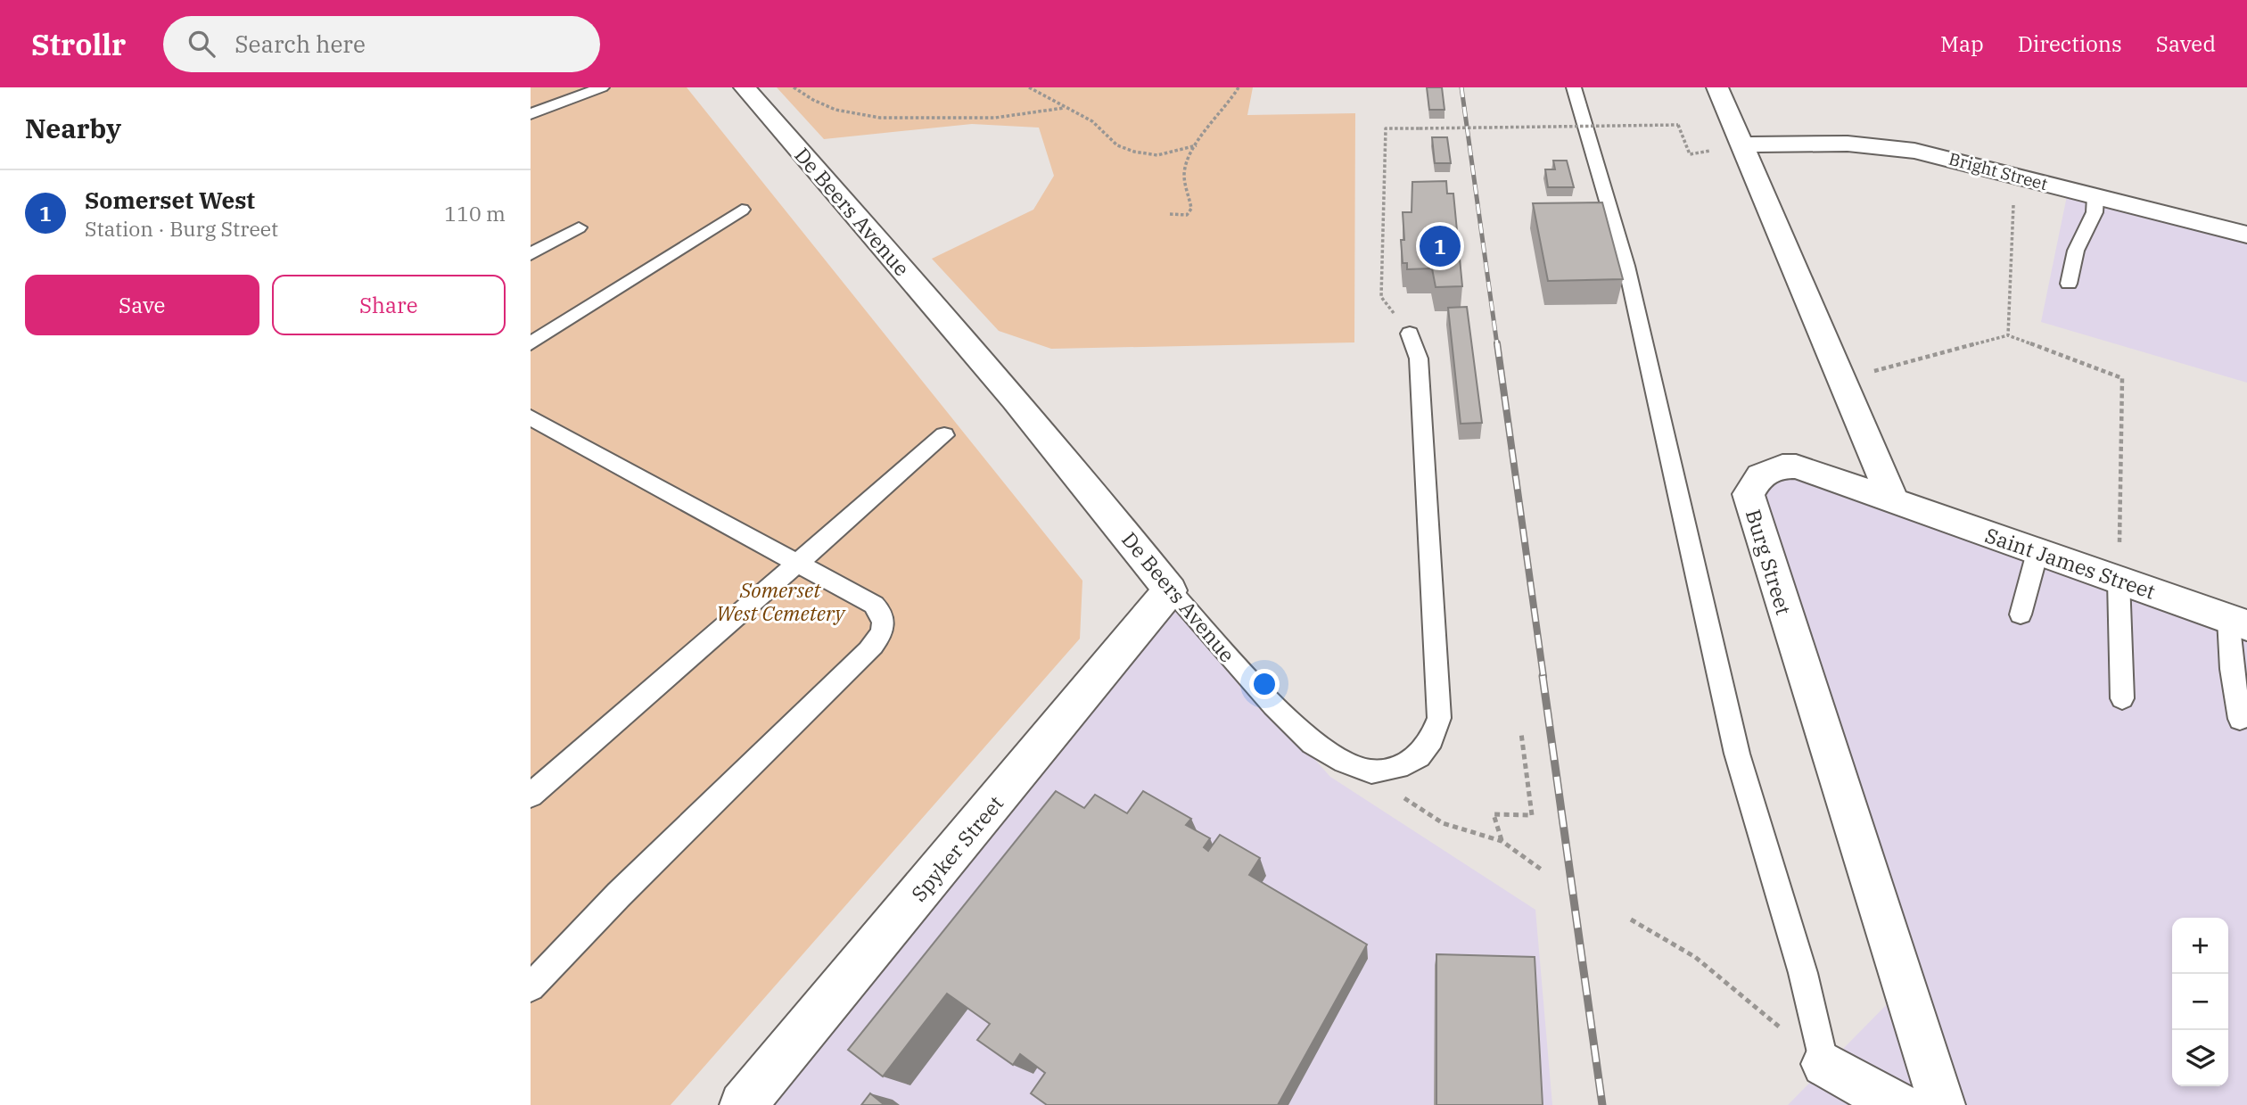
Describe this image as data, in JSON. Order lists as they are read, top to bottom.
{
  "streets": {
    "street": [
      "Bright Street",
      "De Beers Avenue",
      "Burg Street",
      "Saint James Street",
      "Spyker Street"
    ]
  },
  "crossings": [
    ["De Beers Avenue", "Spyker Street"],
    ["Burg Street", "Saint James Street"]
  ],
  "parks": ["Somerset West Cemetery"],
  "page": {
    "header": "Strollr",
    "search": "Search here",
    "nav": ["Map", "Directions", "Saved"],
    "heading": "Nearby",
    "list": [
      {
        "mark": "1",
        "name": "Somerset West",
        "note": "Station · Burg Street",
        "value": "110 m"
      }
    ],
    "pins": "1",
    "buttons": ["Save", "Share"],
    "map_buttons": ["+", "−"]
  }
}
